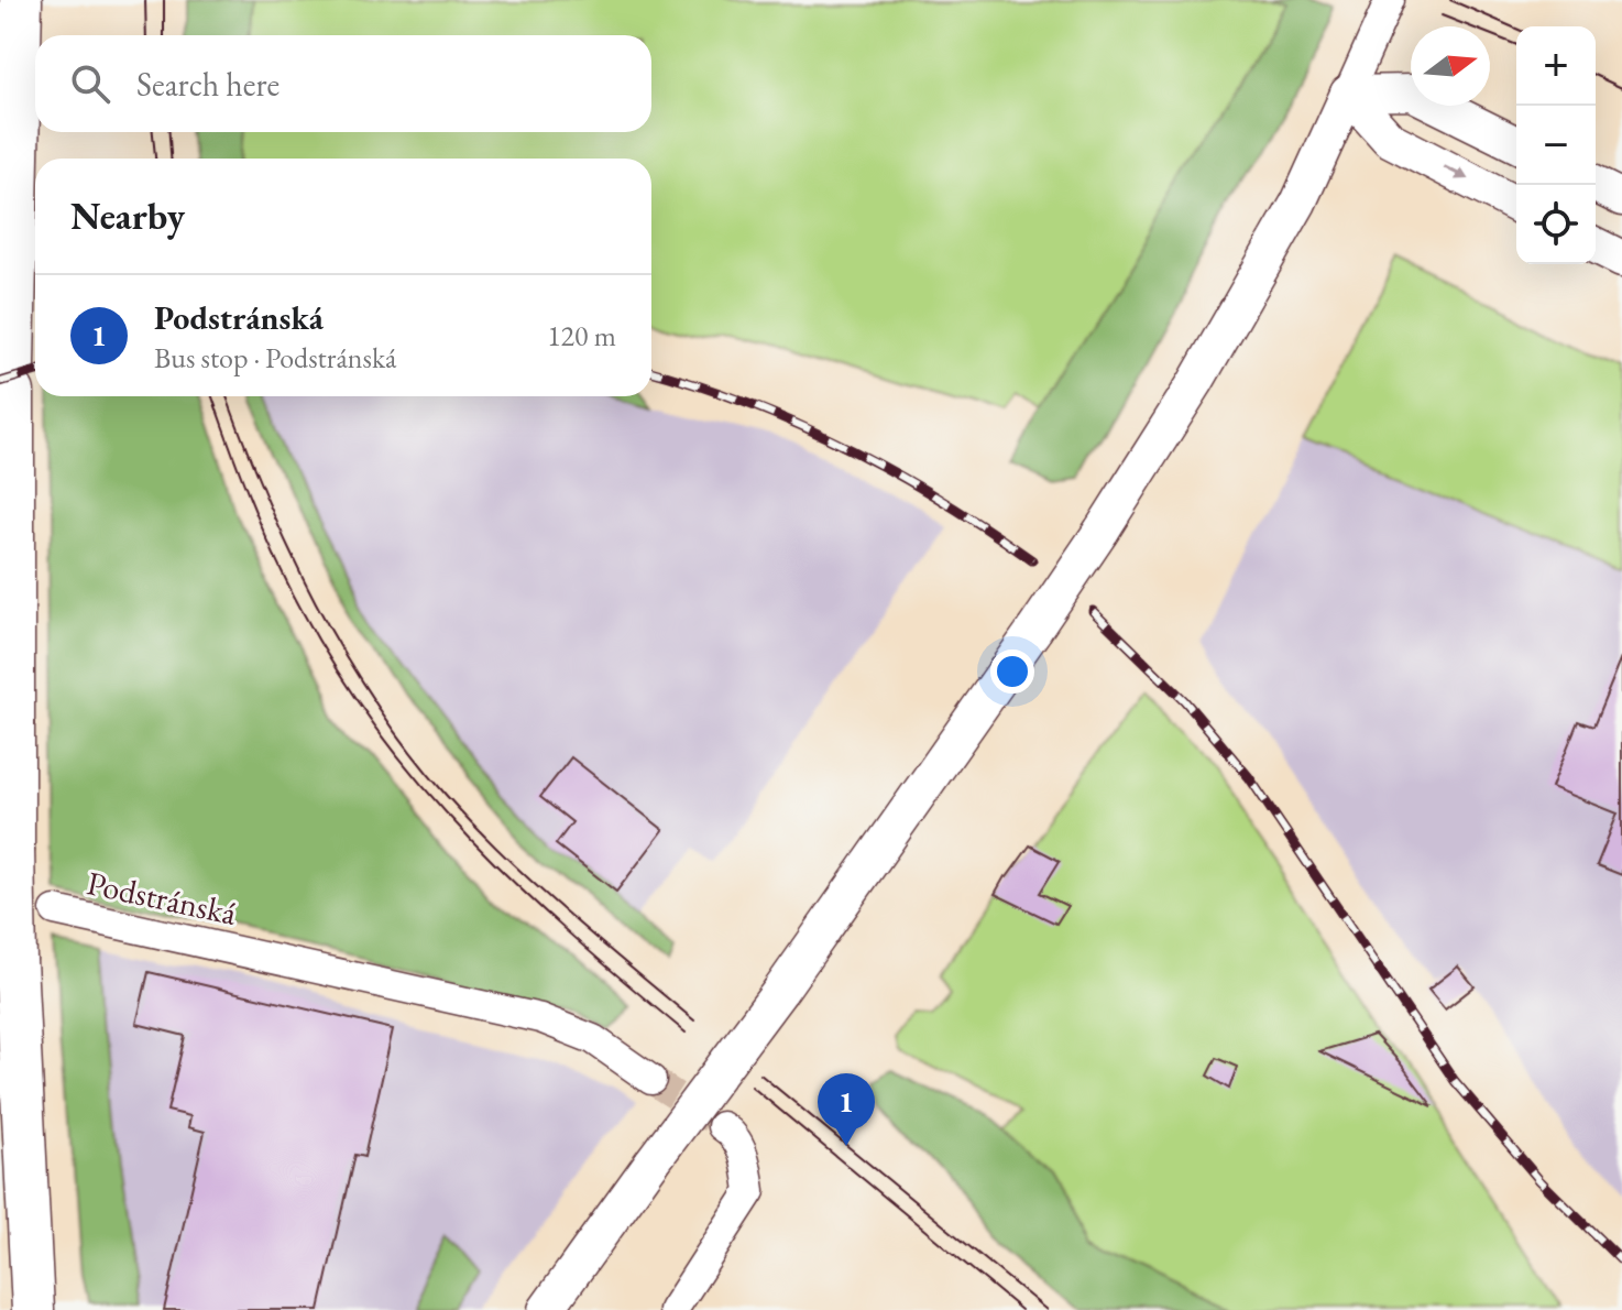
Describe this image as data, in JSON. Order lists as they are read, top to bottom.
{
  "streets": {
    "street": ["Podstránská"]
  },
  "north": "right",
  "page": {
    "map_buttons": ["+", "−"],
    "search": "Search here",
    "heading": "Nearby",
    "list": [
      {
        "mark": "1",
        "name": "Podstránská",
        "note": "Bus stop · Podstránská",
        "value": "120 m"
      }
    ],
    "pins": "1"
  }
}
